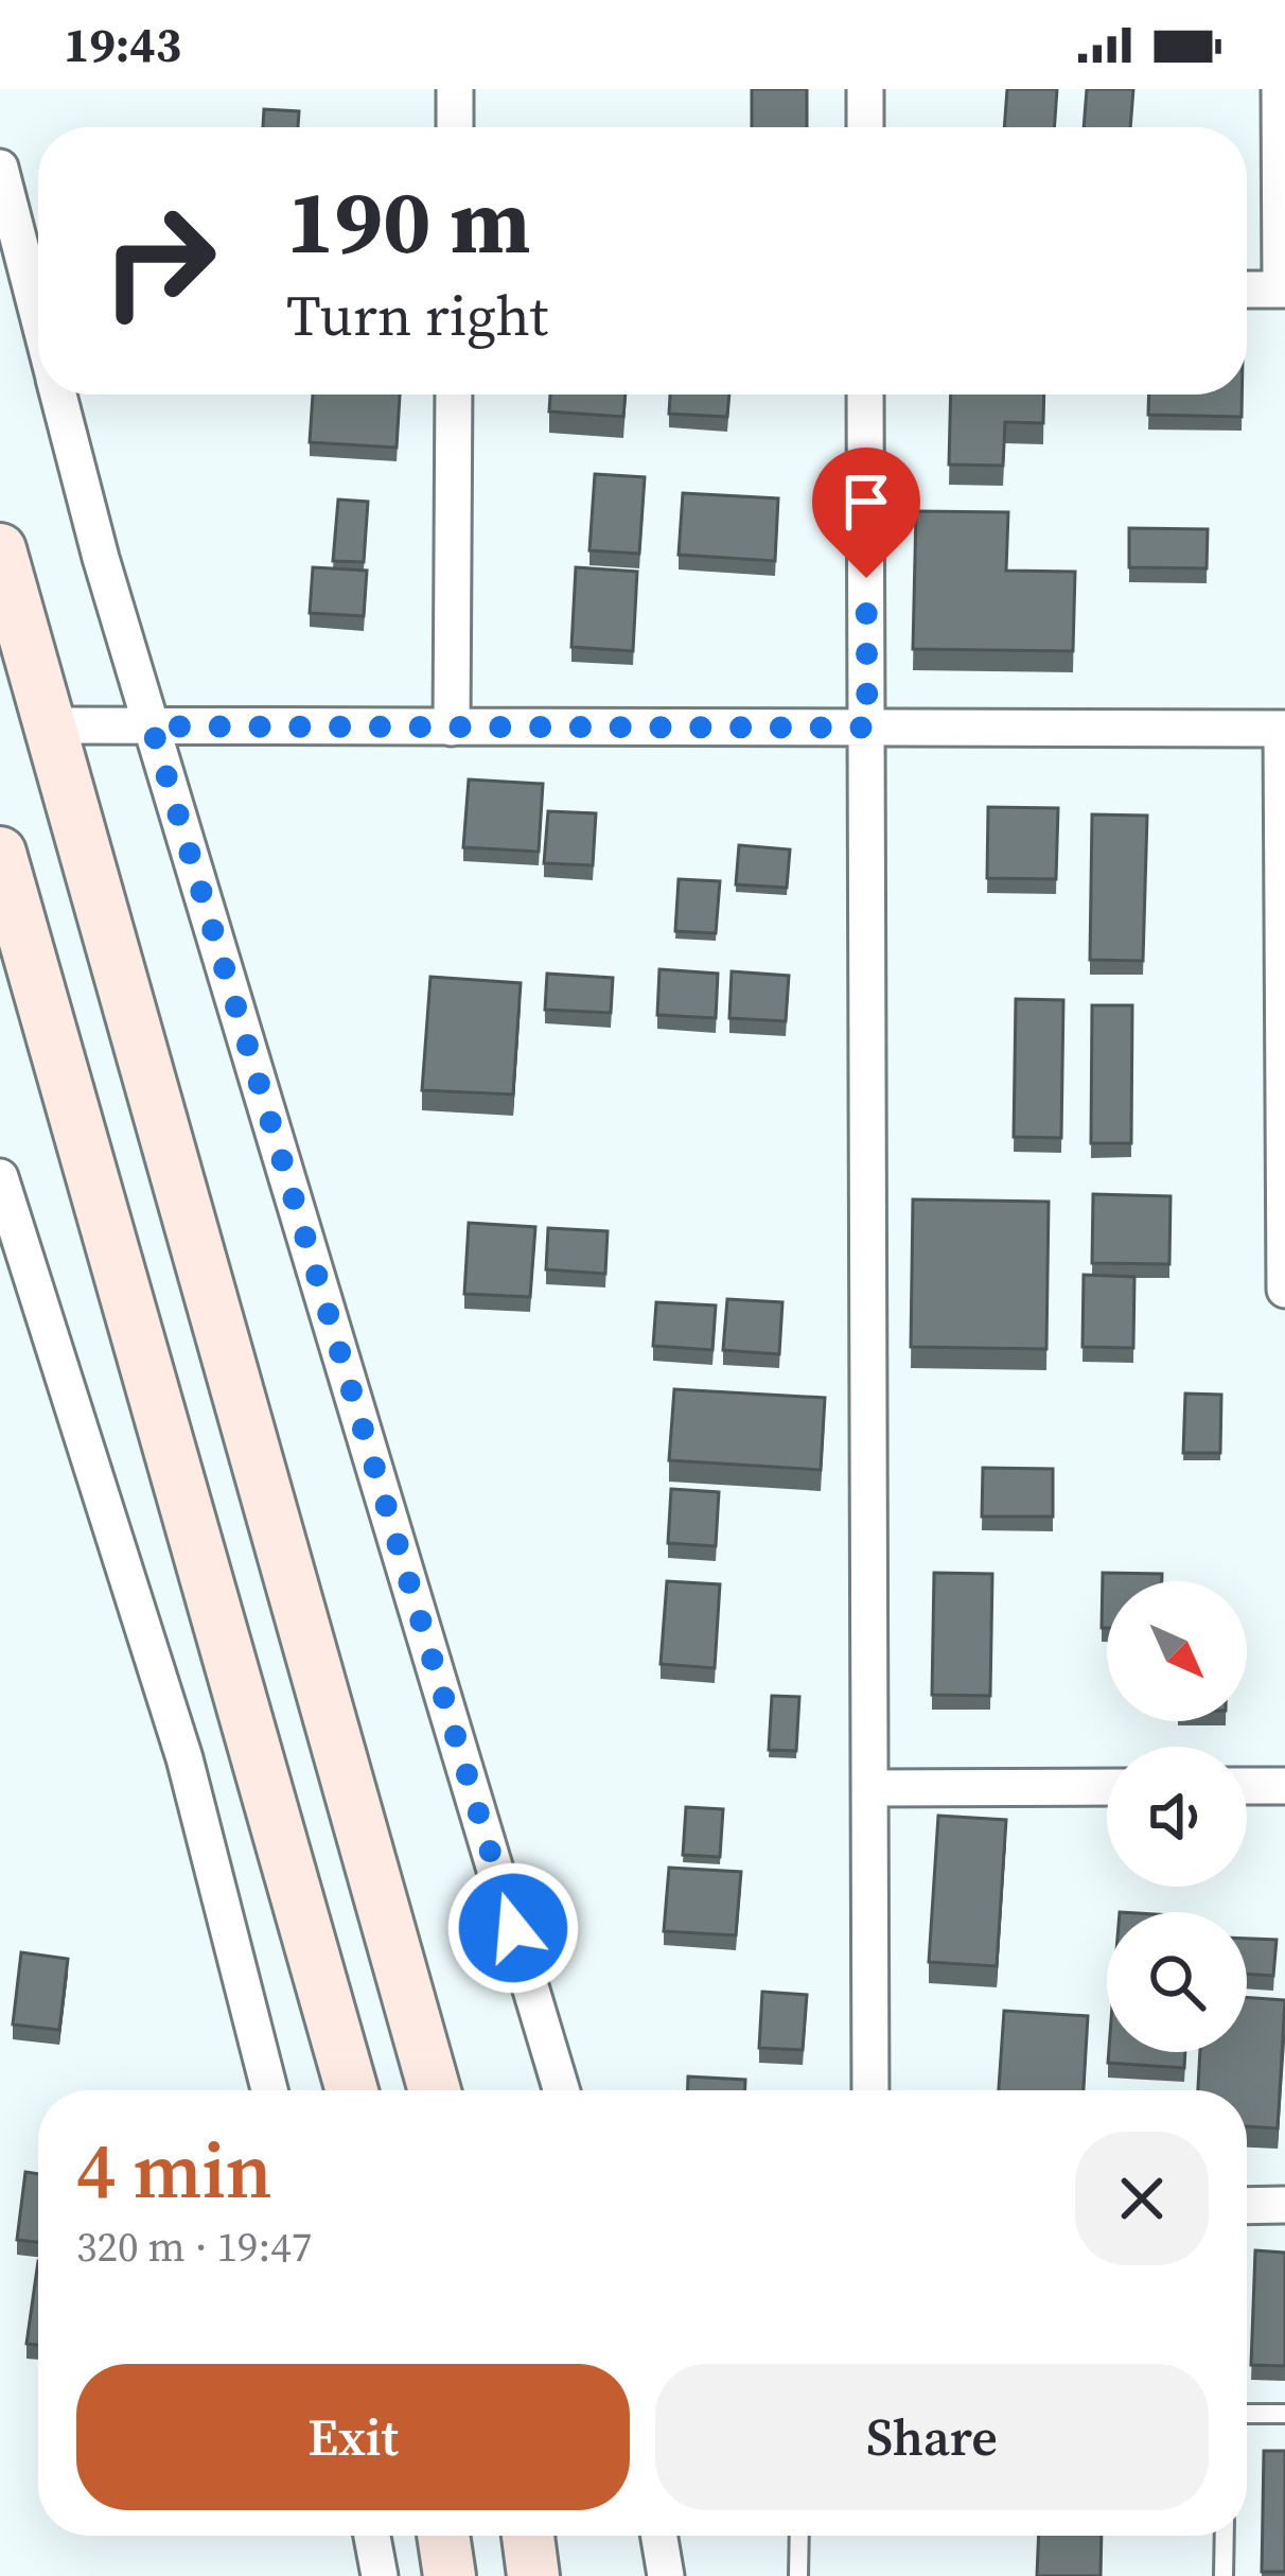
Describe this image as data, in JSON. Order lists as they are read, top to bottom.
{
  "north": "bottom right",
  "page": {
    "status": "19:43",
    "turn": ["190 m", "Turn right"],
    "heading": ["4 min", "320 m · 19:47"],
    "buttons": ["Exit", "Share"]
  }
}
